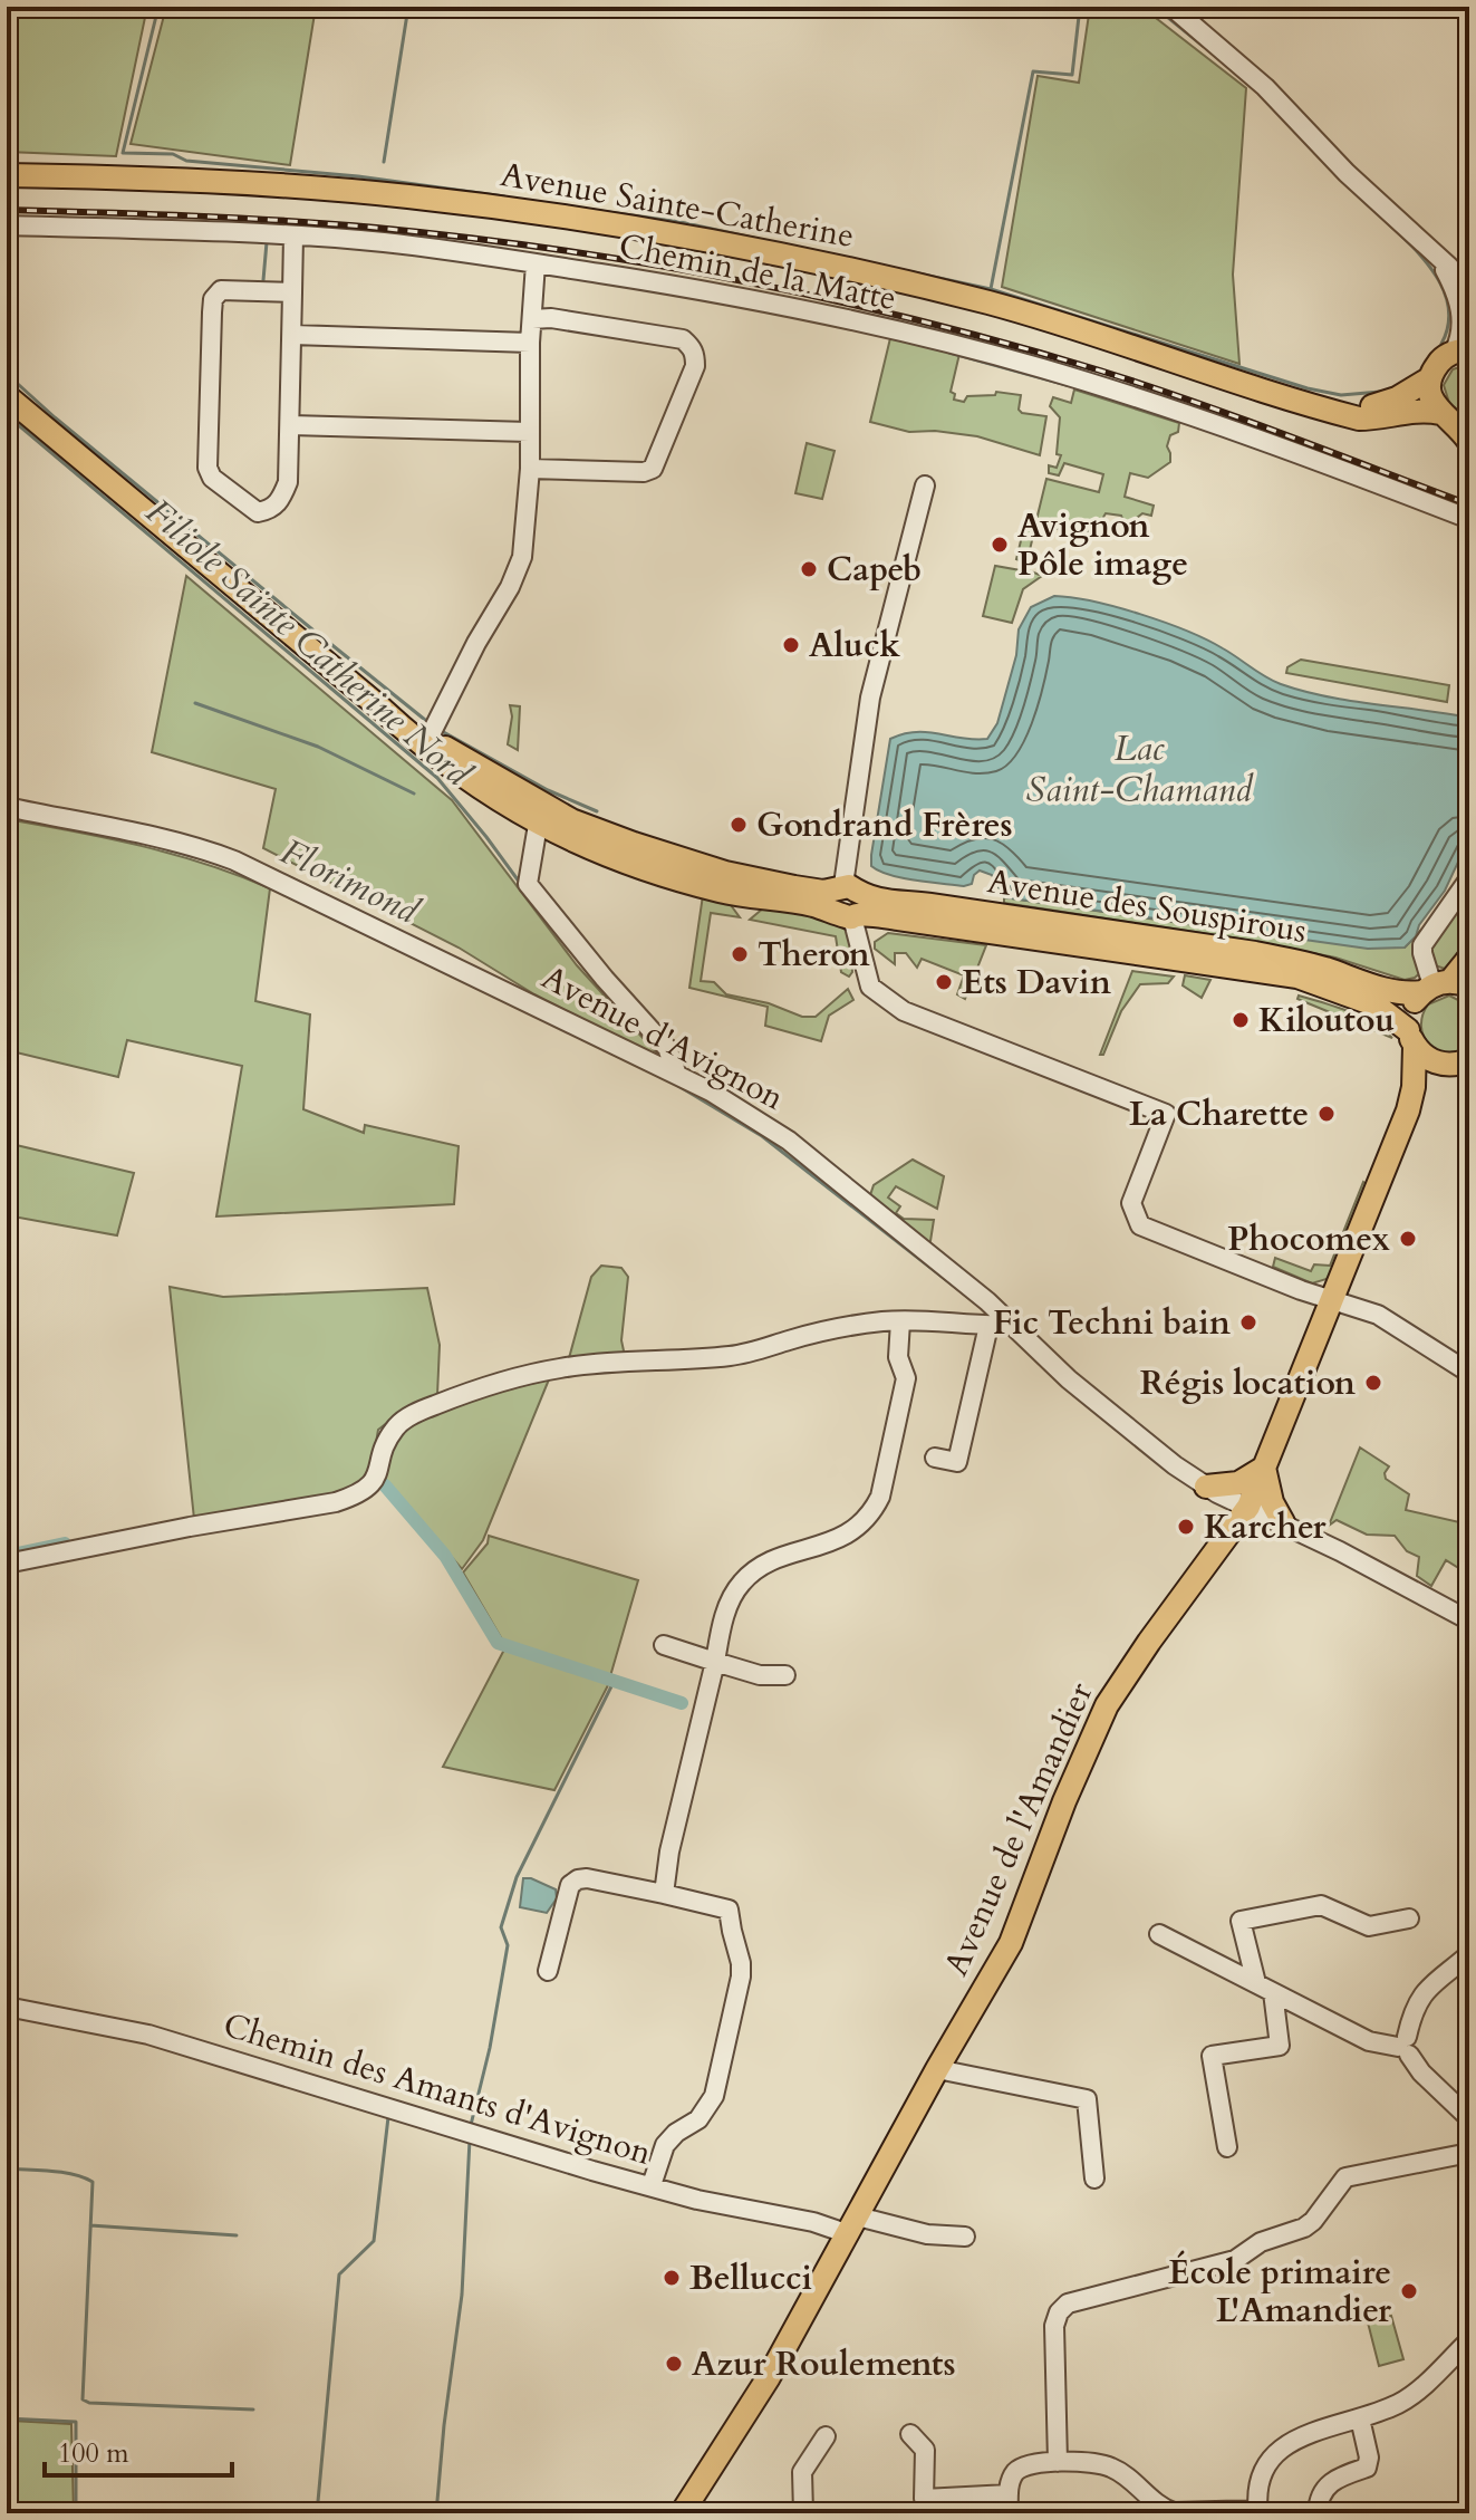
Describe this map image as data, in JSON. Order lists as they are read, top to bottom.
{
  "streets": {
    "main road": ["Avenue Sainte-Catherine", "Avenue des Souspirous", "Avenue de l'Amandier"],
    "street": ["Chemin de la Matte", "Avenue d'Avignon", "Chemin des Amants d'Avignon"]
  },
  "crossings": [
    ["Avenue des Souspirous", "Avenue de l'Amandier"],
    ["Avenue d'Avignon", "Avenue de l'Amandier"],
    ["Avenue de l'Amandier", "Chemin des Amants d'Avignon"]
  ],
  "water": ["Filiole Sainte Catherine Nord", "Lac Saint-Chamand", "Florimond"],
  "places": [
    "Avignon Pôle image",
    "Capeb",
    "Aluck",
    "Gondrand Frères",
    "Theron",
    "Ets Davin",
    "Kiloutou",
    "La Charette",
    "Phocomex",
    "Fic Techni bain",
    "Régis location",
    "Karcher",
    "Bellucci",
    "École primaire L'Amandier",
    "Azur Roulements"
  ],
  "scale_bar": "100 m"
}
